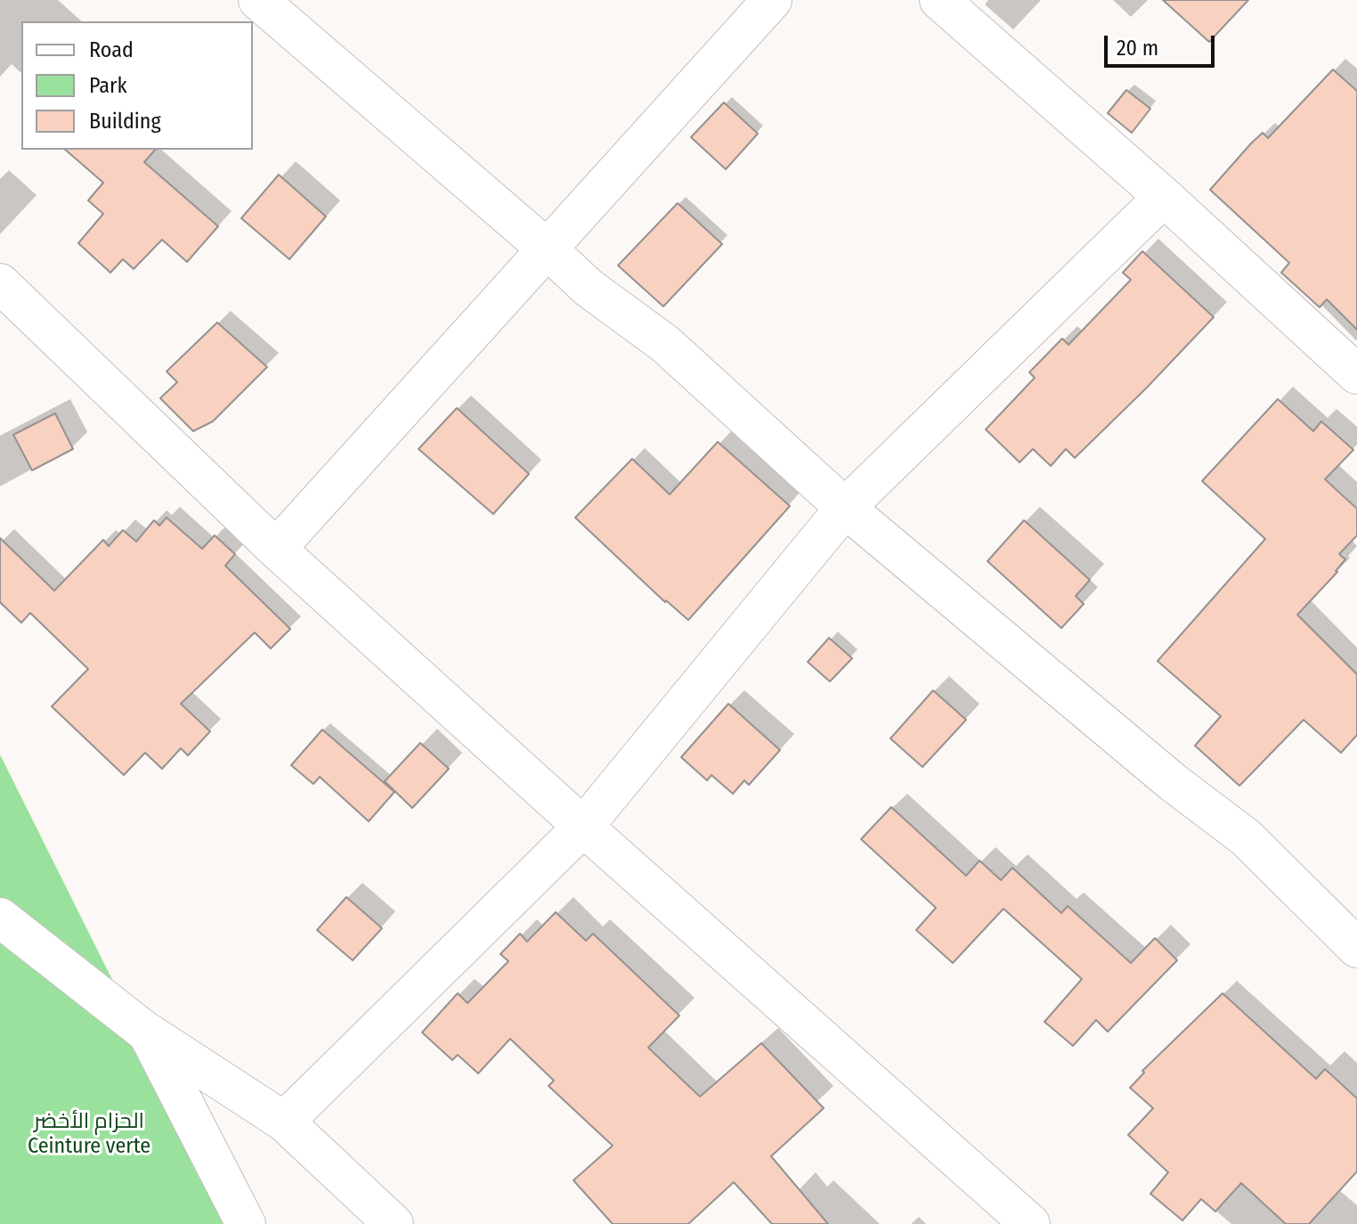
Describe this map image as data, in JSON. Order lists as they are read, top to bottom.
{
  "parks": ["الحزام الأخضر Ceinture verte"],
  "legend": ["Road", "Park", "Building"],
  "scale_bar": "20 m"
}
